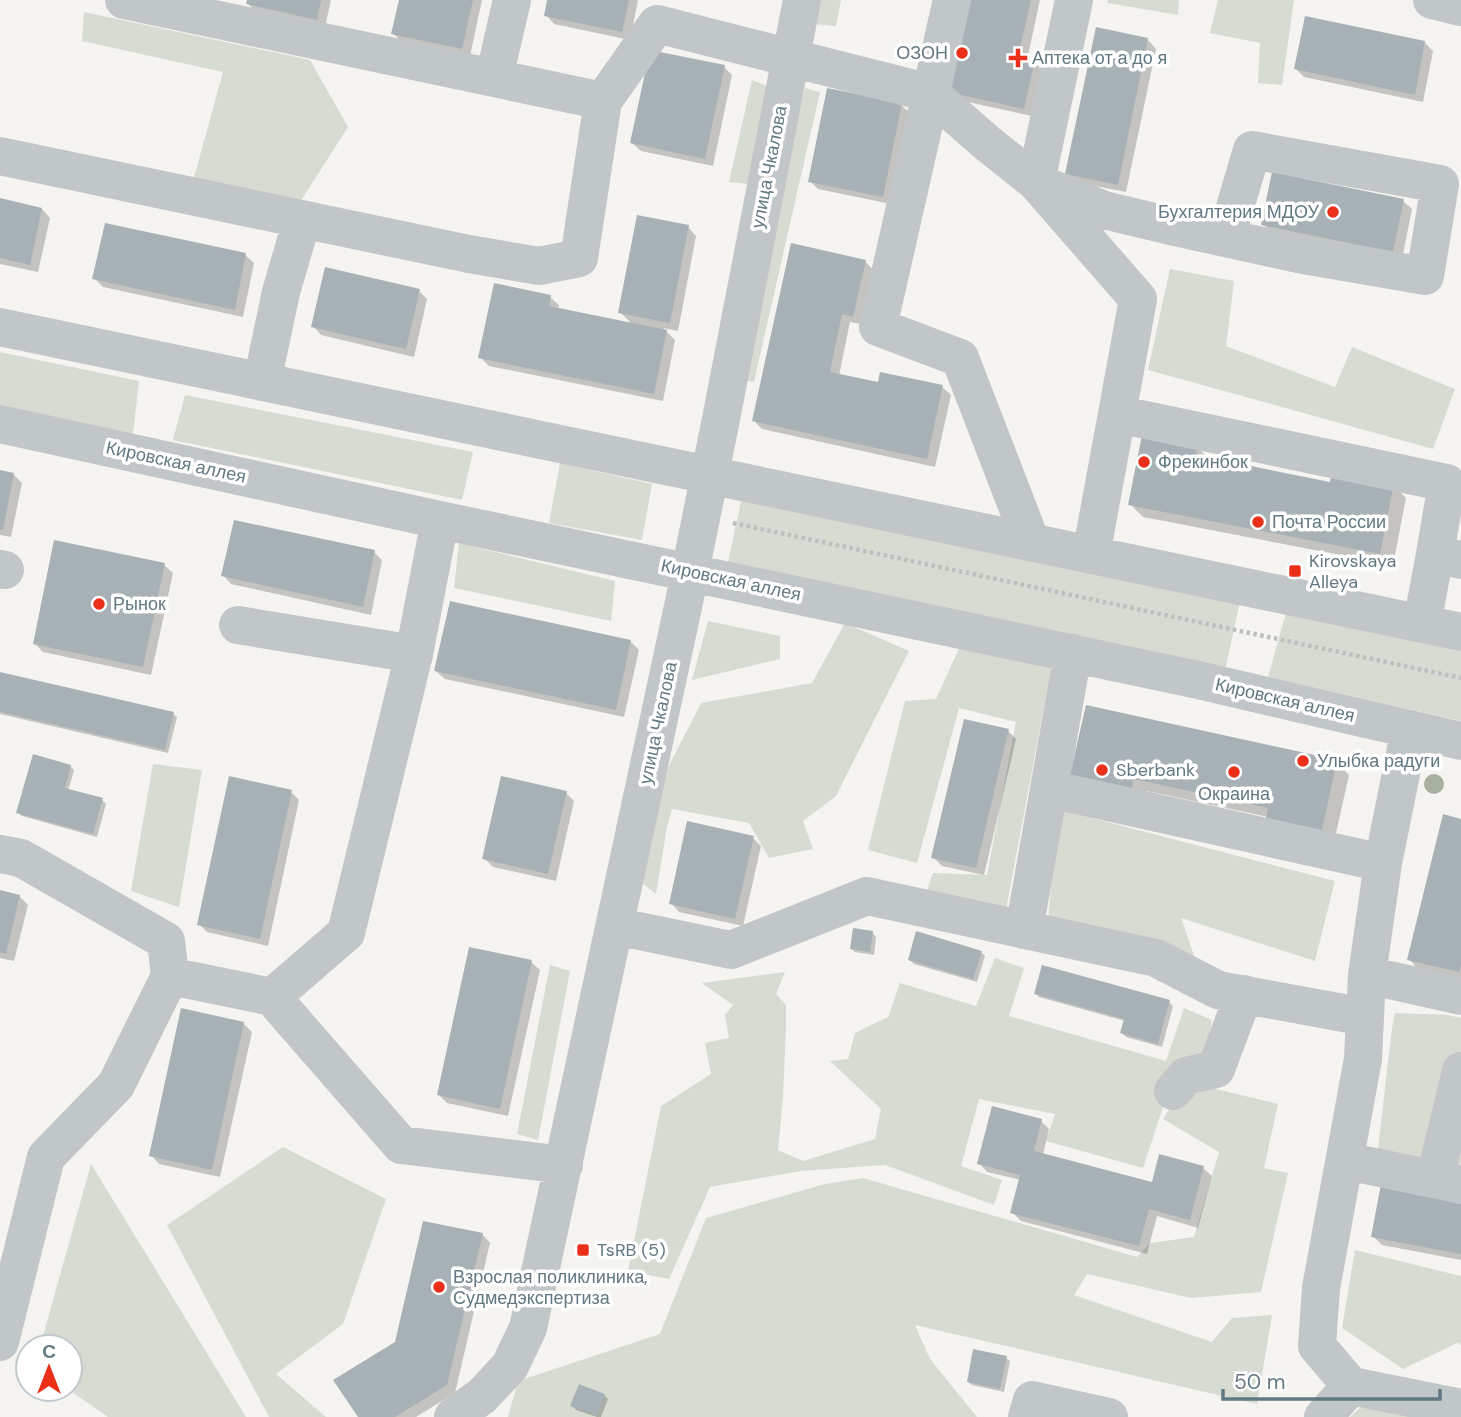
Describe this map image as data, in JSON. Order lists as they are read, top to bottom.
{
  "streets": {
    "street": ["улица Чкалова", "Кировская аллея"]
  },
  "crossings": [
    ["улица Чкалова", "Кировская аллея"]
  ],
  "places": {
    "other": [
      "ОЗОН",
      "Бухгалтерия МДОУ",
      "Фрекинбок",
      "Почта России",
      "Рынок",
      "Улыбка радуги",
      "Sberbank",
      "Окраина",
      "Взрослая поликлиника, Судмедэкспертиза"
    ],
    "health": ["Аптека от а до я"],
    "transit": ["Kirovskaya Alleya", "TsRB (5)"]
  },
  "scale_bar": "50 m",
  "north": "top"
}
